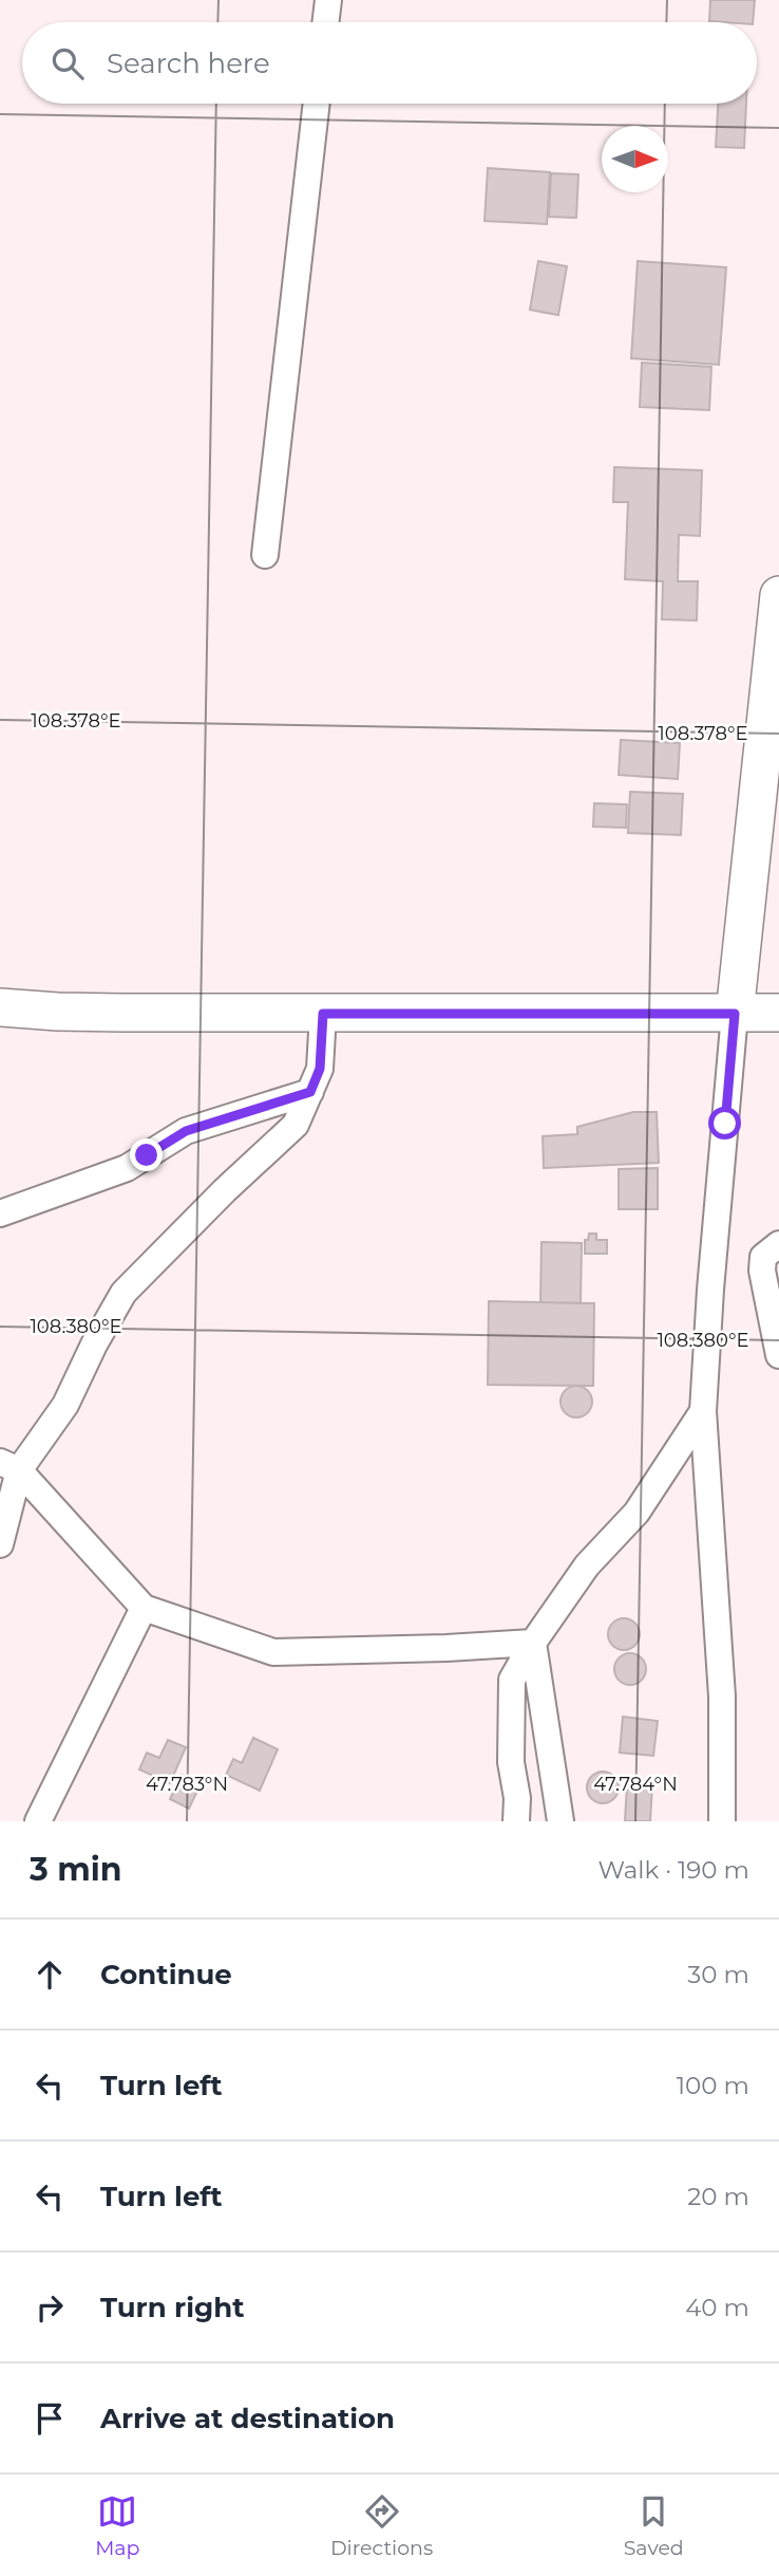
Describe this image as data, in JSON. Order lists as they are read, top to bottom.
{
  "north": "right",
  "page": {
    "search": "Search here",
    "heading": ["3 min", "Walk · 190 m"],
    "list": [
      ["Continue", "30 m"],
      ["Turn left", "100 m"],
      ["Turn left", "20 m"],
      ["Turn right", "40 m"],
      "Arrive at destination"
    ],
    "nav": ["Map", "Directions", "Saved"]
  },
  "coordinates": [
    "108.378°E",
    "108.380°E",
    "47.783°N",
    "47.784°N"
  ]
}
